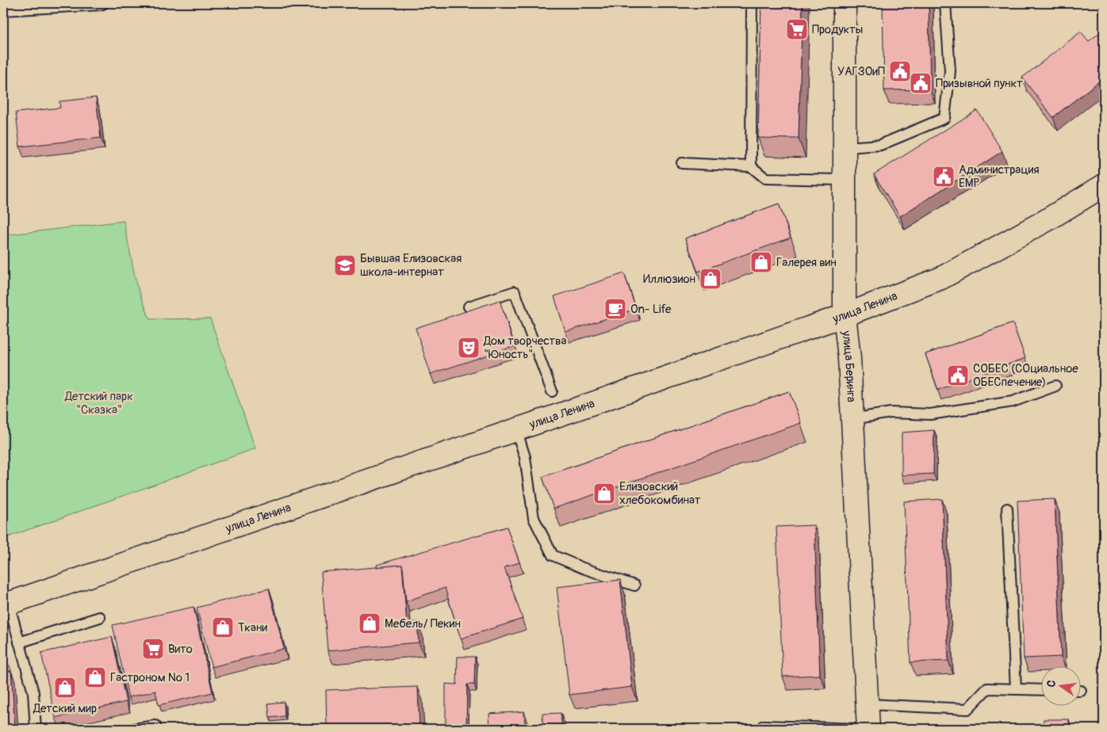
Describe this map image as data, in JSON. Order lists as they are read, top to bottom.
{
  "streets": {
    "main road": ["улица Ленина", "улица Беринга"]
  },
  "crossings": [
    ["улица Ленина", "улица Беринга"]
  ],
  "parks": ["Детский парк \"Сказка\""],
  "places": {
    "supermarket": ["Продукты", "Вито"],
    "public building": [
      "УАГЗОиП",
      "Призывной пункт",
      "Администрация ЕМР",
      "СОБЕС (СОциальное ОБЕСпечение)"
    ],
    "shop": [
      "Галерея вин",
      "Иллюзион",
      "Елизовский хлебокомбинат",
      "Мебель/ Пекин",
      "Ткани",
      "Гастроном № 1",
      "Детский мир"
    ],
    "school or university": ["Бывшая Елизовская школа-интернат"],
    "cafe": ["On- Life"],
    "theatre": ["Дом творчества \"Юность\""]
  },
  "north": "left"
}
